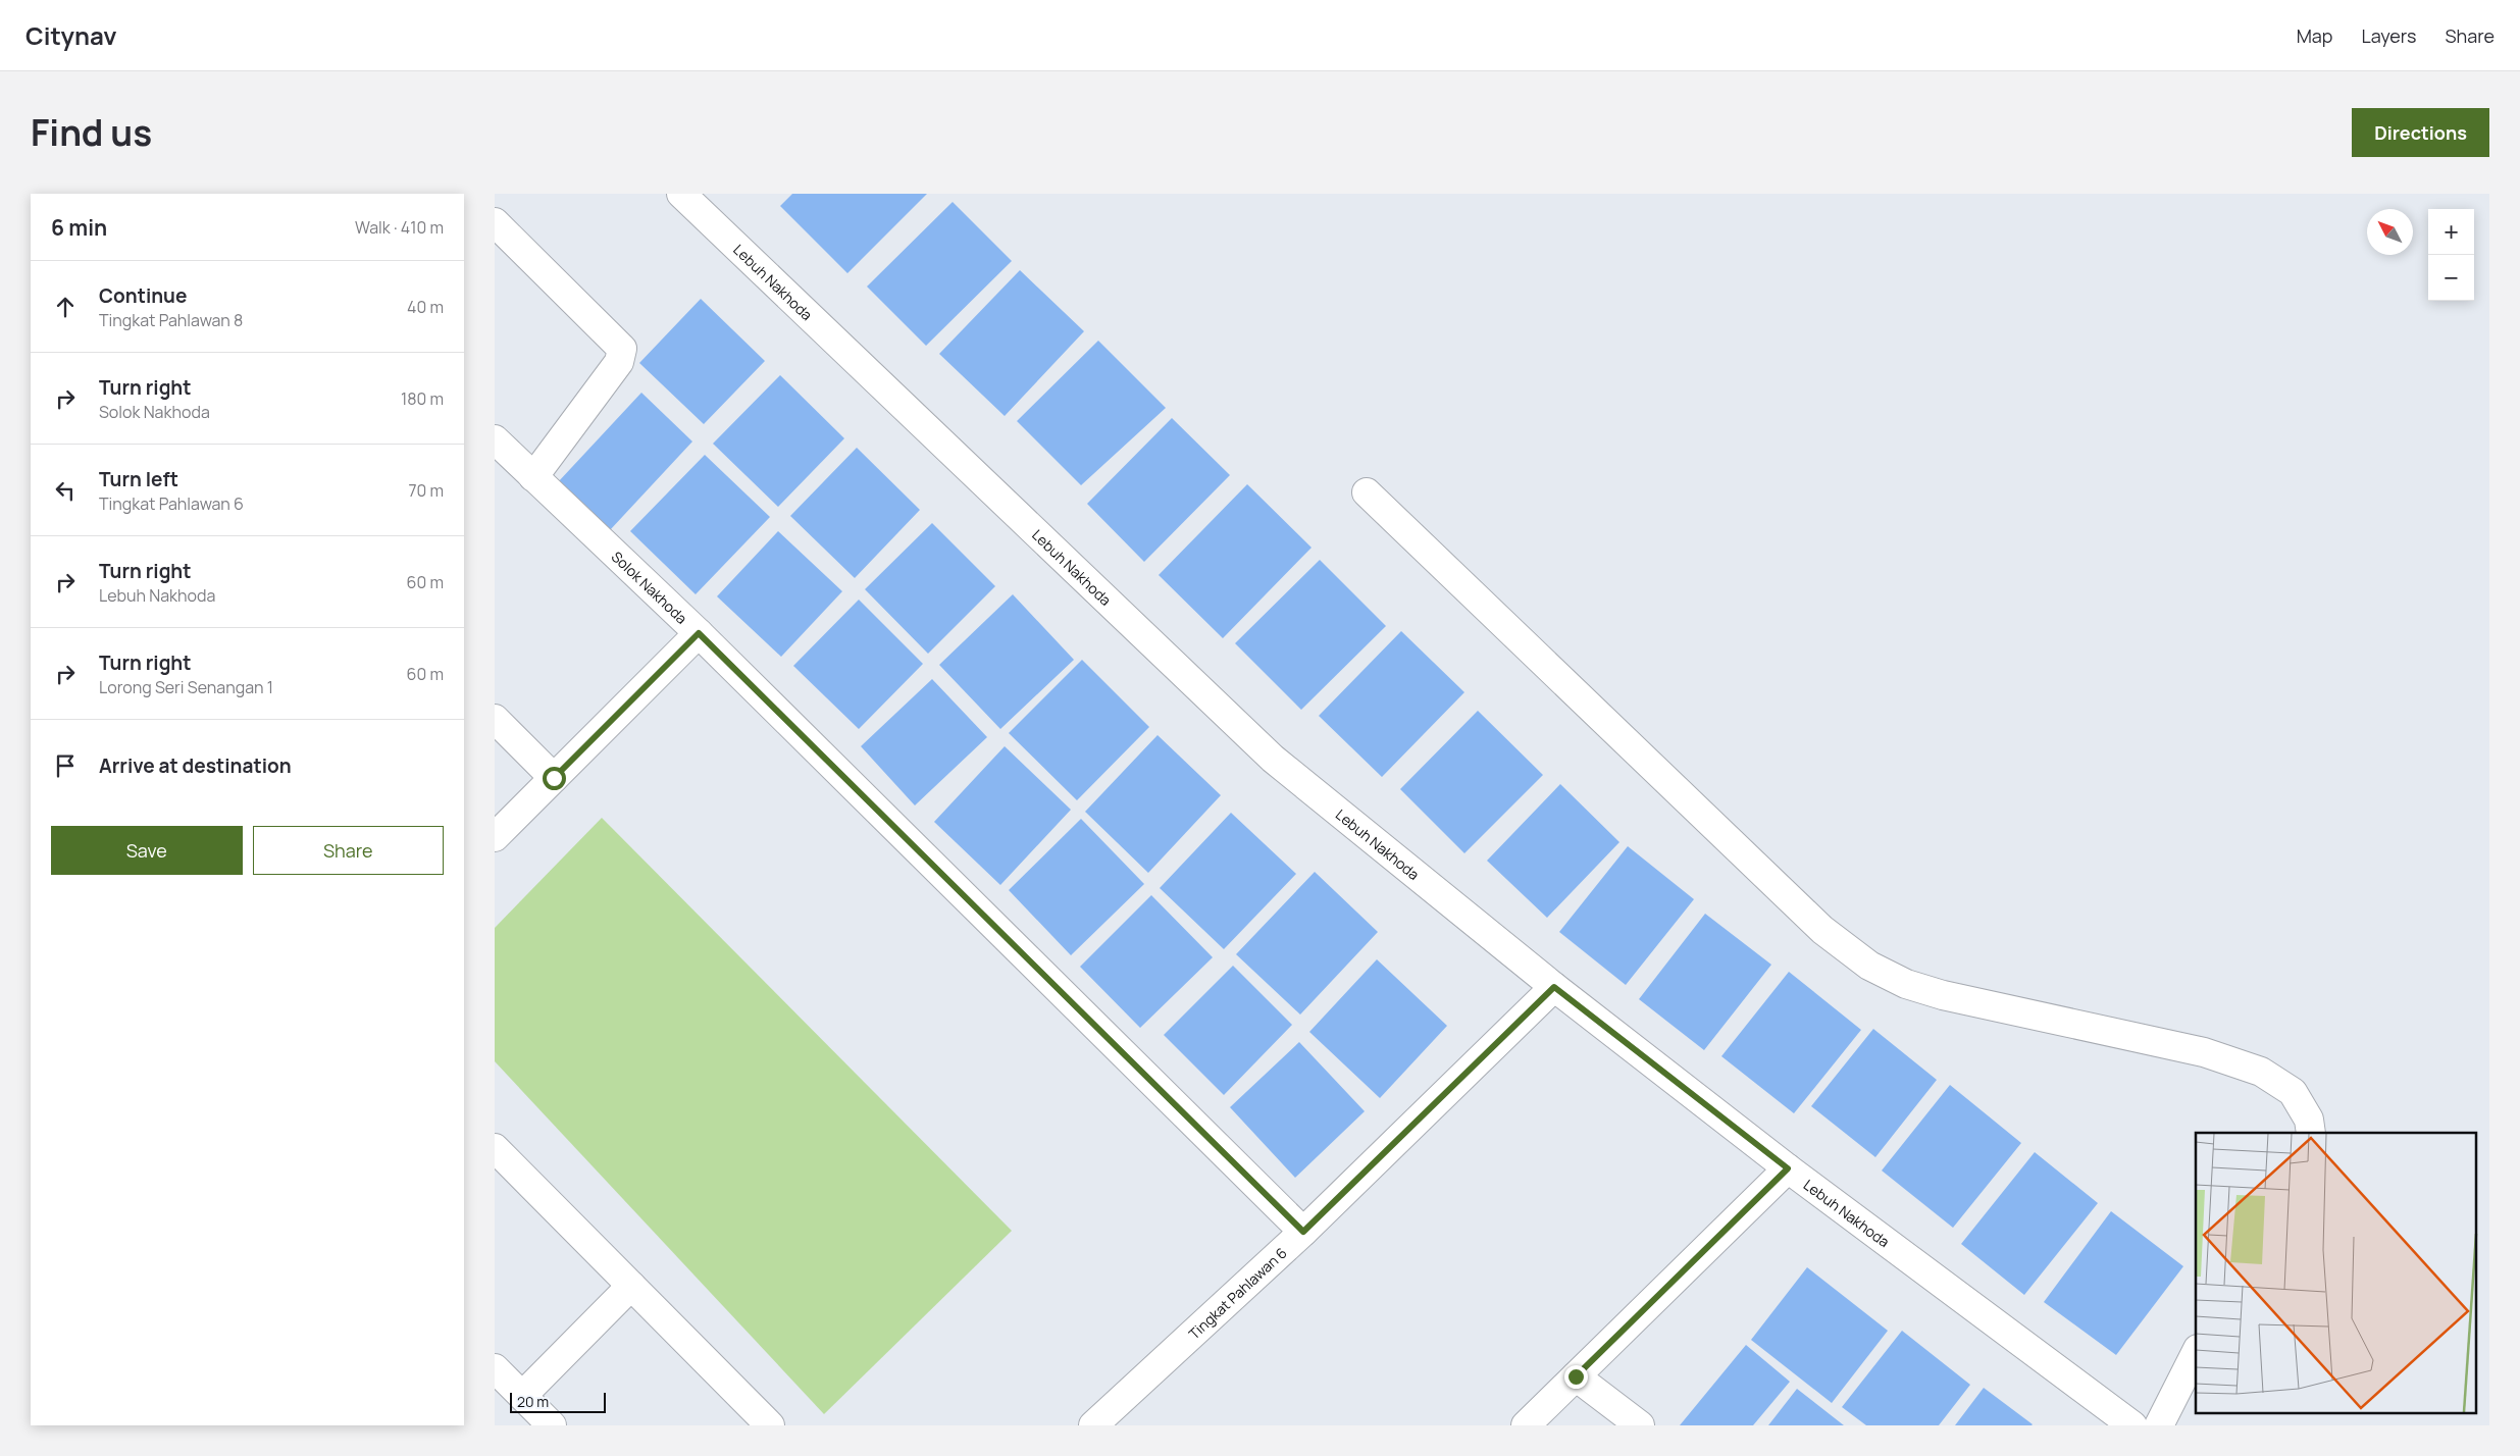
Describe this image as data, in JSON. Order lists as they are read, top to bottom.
{
  "streets": {
    "street": ["Lebuh Nakhoda", "Solok Nakhoda", "Tingkat Pahlawan 6"]
  },
  "crossings": [
    ["Lebuh Nakhoda", "Tingkat Pahlawan 6"],
    ["Solok Nakhoda", "Tingkat Pahlawan 6"]
  ],
  "scale_bar": "20 m",
  "north": "top left",
  "page": {
    "header": "Citynav",
    "nav": ["Map", "Layers", "Share"],
    "title": "Find us",
    "buttons": [
      "Directions",
      ["Save", "Share"]
    ],
    "heading": ["6 min", "Walk · 410 m"],
    "map_buttons": ["+", "−"],
    "list": [
      ["Continue", "Tingkat Pahlawan 8", "40 m"],
      ["Turn right", "Solok Nakhoda", "180 m"],
      ["Turn left", "Tingkat Pahlawan 6", "70 m"],
      ["Turn right", "Lebuh Nakhoda", "60 m"],
      ["Turn right", "Lorong Seri Senangan 1", "60 m"],
      "Arrive at destination"
    ],
    "scale": "20 m"
  }
}
